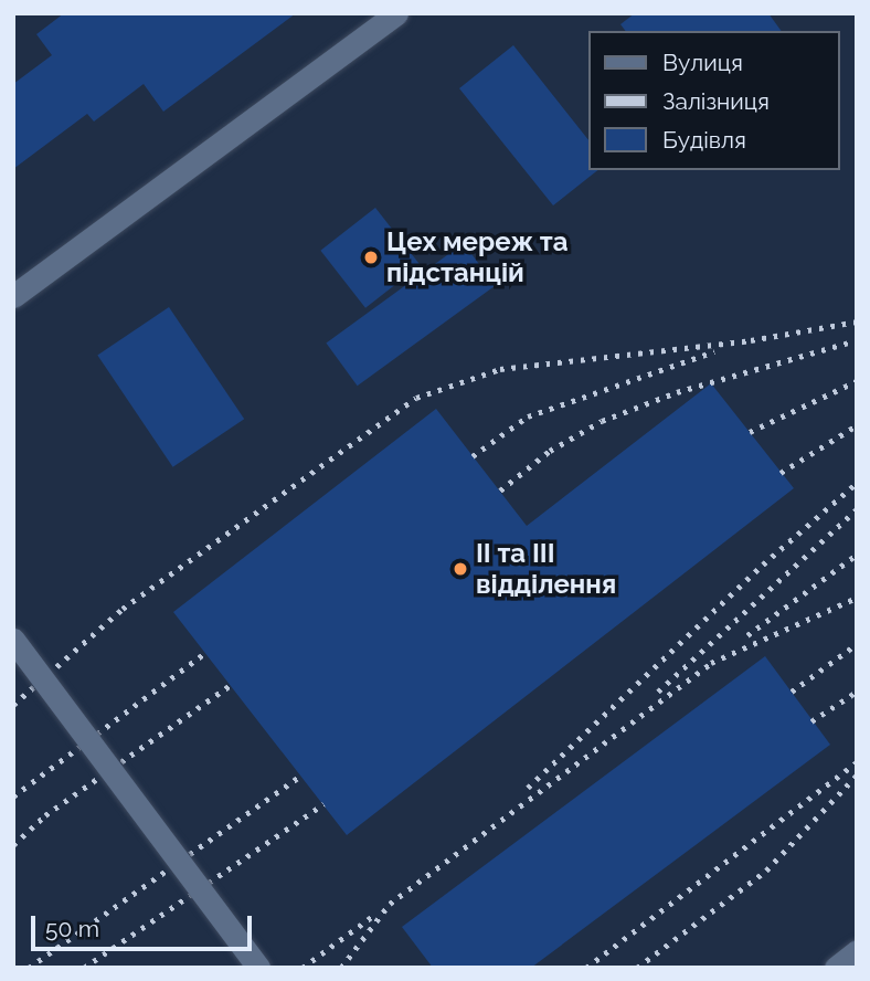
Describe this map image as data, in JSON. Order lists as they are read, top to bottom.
{
  "places": ["Цех мереж та підстанцій", "II та III відділення"],
  "legend": ["Вулиця", "Залізниця", "Будівля"],
  "scale_bar": "50 m"
}
